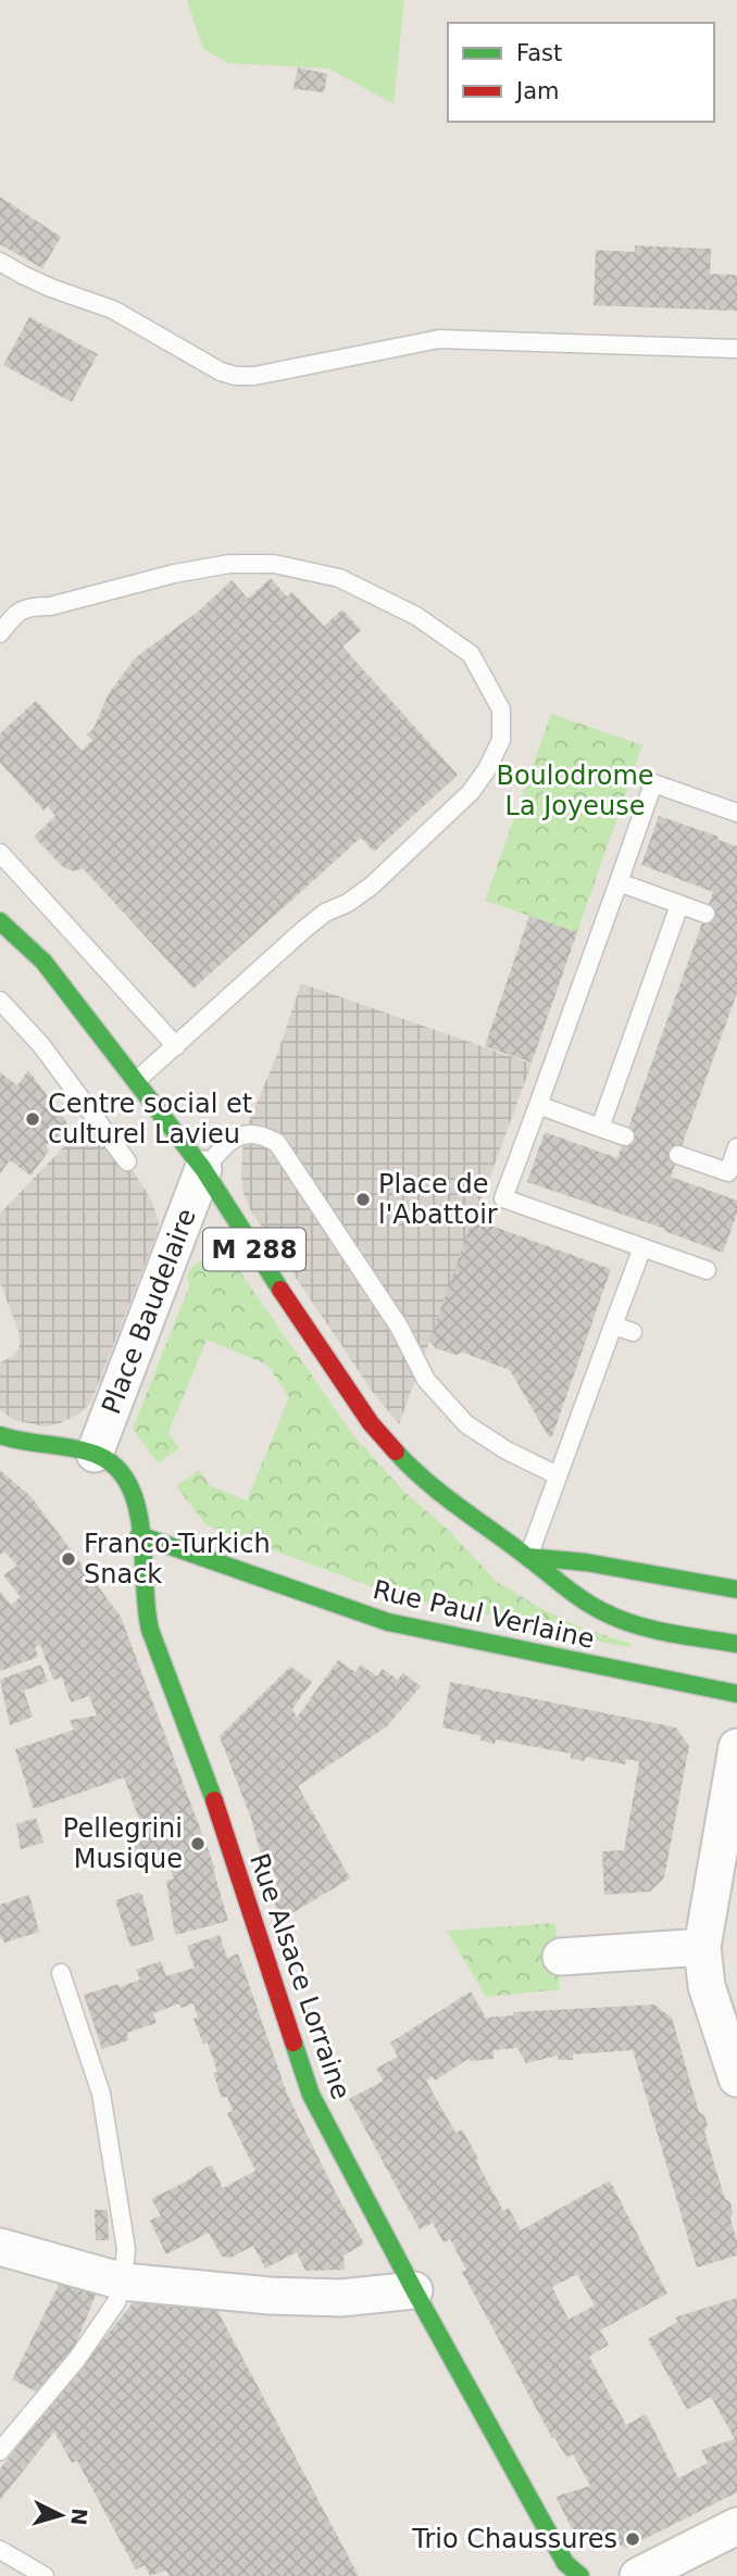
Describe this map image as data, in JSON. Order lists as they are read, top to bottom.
{
  "streets": {
    "street": [
      "M 288",
      "Place Baudelaire",
      "Rue Paul Verlaine",
      "Rue Alsace Lorraine"
    ]
  },
  "crossings": [
    ["M 288", "Place Baudelaire"],
    ["Place Baudelaire", "Rue Alsace Lorraine"],
    ["Rue Paul Verlaine", "Rue Alsace Lorraine"]
  ],
  "parks": ["Boulodrome La Joyeuse"],
  "places": [
    "Centre social et culturel Lavieu",
    "Place de l'Abattoir",
    "Franco-Turkich Snack",
    "Pellegrini Musique",
    "Trio Chaussures"
  ],
  "legend": ["Fast", "Jam"],
  "north": "right"
}
